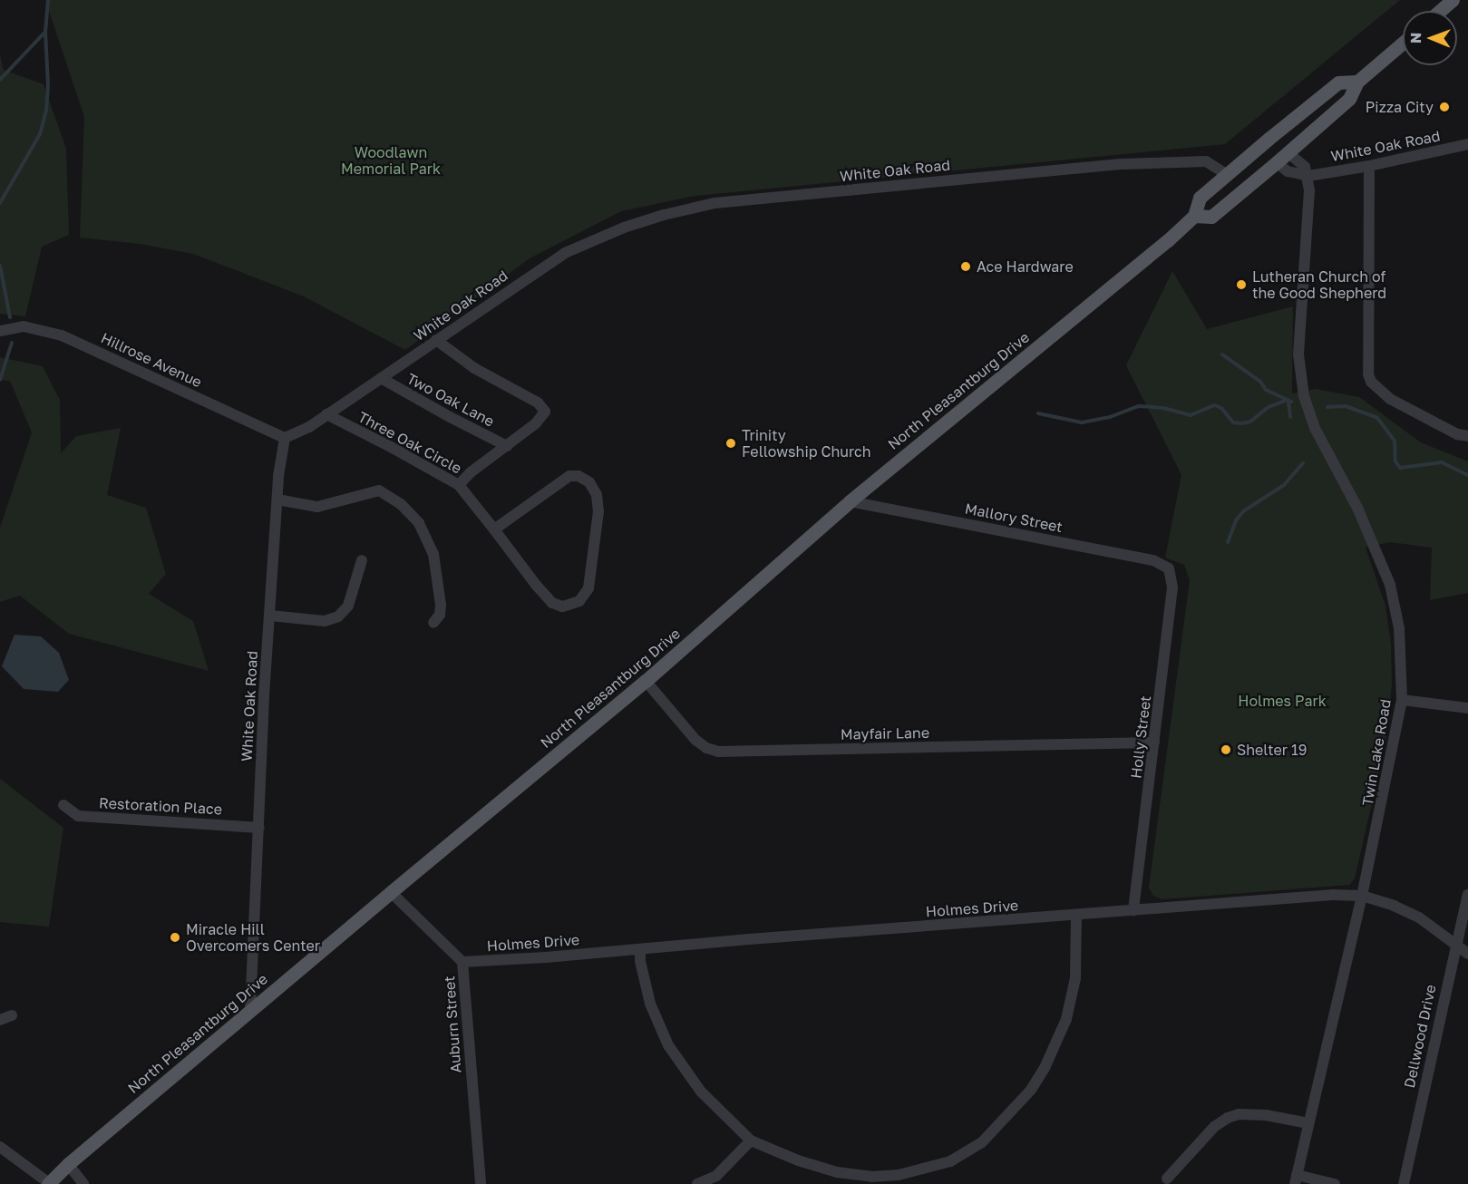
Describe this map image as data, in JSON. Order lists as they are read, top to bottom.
{
  "streets": {
    "main road": ["North Pleasantburg Drive"],
    "street": [
      "White Oak Road",
      "Hillrose Avenue",
      "Two Oak Lane",
      "Three Oak Circle",
      "Mallory Street",
      "Mayfair Lane",
      "Holly Street",
      "Twin Lake Road",
      "Restoration Place",
      "Holmes Drive",
      "Auburn Street",
      "Dellwood Drive"
    ]
  },
  "crossings": [
    ["White Oak Road", "Hillrose Avenue"],
    ["White Oak Road", "North Pleasantburg Drive"],
    ["White Oak Road", "Two Oak Lane"],
    ["White Oak Road", "Three Oak Circle"],
    ["White Oak Road", "Twin Lake Road"],
    ["White Oak Road", "Restoration Place"],
    ["North Pleasantburg Drive", "Mallory Street"],
    ["North Pleasantburg Drive", "Mayfair Lane"],
    ["North Pleasantburg Drive", "Auburn Street"],
    ["Mallory Street", "Holly Street"],
    ["Mayfair Lane", "Holly Street"],
    ["Holly Street", "Holmes Drive"],
    ["Twin Lake Road", "Holmes Drive"],
    ["Holmes Drive", "Auburn Street"],
    ["Holmes Drive", "Dellwood Drive"]
  ],
  "parks": ["Woodlawn Memorial Park", "Holmes Park"],
  "places": [
    "Pizza City",
    "Ace Hardware",
    "Lutheran Church of the Good Shepherd",
    "Trinity Fellowship Church",
    "Shelter 19",
    "Miracle Hill Overcomers Center"
  ],
  "north": "left"
}
